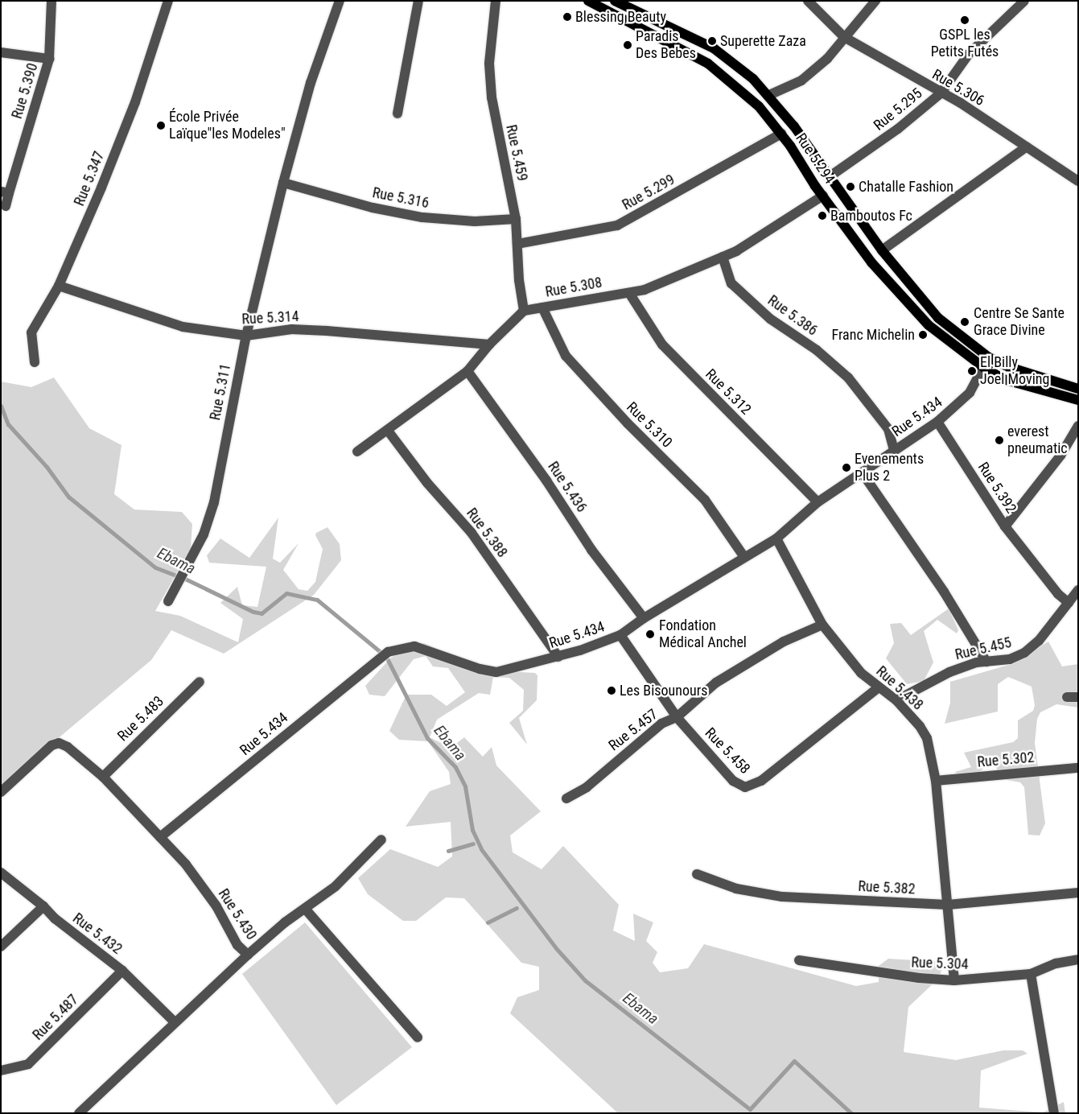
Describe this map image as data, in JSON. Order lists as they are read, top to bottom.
{
  "streets": {
    "main road": ["Rue 5.294"],
    "street": [
      "Rue 5.306",
      "Rue 5.390",
      "Rue 5.295",
      "Rue 5.459",
      "Rue 5.347",
      "Rue 5.299",
      "Rue 5.316",
      "Rue 5.308",
      "Rue 5.386",
      "Rue 5.314",
      "Rue 5.311",
      "Rue 5.312",
      "Rue 5.434",
      "Rue 5.310",
      "Rue 5.436",
      "Rue 5.392",
      "Rue 5.388",
      "Rue 5.455",
      "Rue 5.438",
      "Rue 5.483",
      "Rue 5.457",
      "Rue 5.458",
      "Rue 5.302",
      "Rue 5.382",
      "Rue 5.430",
      "Rue 5.432",
      "Rue 5.304",
      "Rue 5.487"
    ]
  },
  "crossings": [
    ["Rue 5.306", "Rue 5.295"],
    ["Rue 5.295", "Rue 5.294"],
    ["Rue 5.459", "Rue 5.299"],
    ["Rue 5.459", "Rue 5.316"],
    ["Rue 5.459", "Rue 5.308"],
    ["Rue 5.294", "Rue 5.299"],
    ["Rue 5.294", "Rue 5.308"],
    ["Rue 5.294", "Rue 5.434"],
    ["Rue 5.347", "Rue 5.314"],
    ["Rue 5.316", "Rue 5.311"],
    ["Rue 5.308", "Rue 5.386"],
    ["Rue 5.308", "Rue 5.312"],
    ["Rue 5.308", "Rue 5.310"],
    ["Rue 5.386", "Rue 5.434"],
    ["Rue 5.314", "Rue 5.311"],
    ["Rue 5.312", "Rue 5.434"],
    ["Rue 5.434", "Rue 5.310"],
    ["Rue 5.434", "Rue 5.436"],
    ["Rue 5.434", "Rue 5.392"],
    ["Rue 5.434", "Rue 5.388"],
    ["Rue 5.434", "Rue 5.438"],
    ["Rue 5.434", "Rue 5.458"],
    ["Rue 5.434", "Rue 5.430"],
    ["Rue 5.455", "Rue 5.438"],
    ["Rue 5.438", "Rue 5.457"],
    ["Rue 5.438", "Rue 5.458"],
    ["Rue 5.438", "Rue 5.302"],
    ["Rue 5.438", "Rue 5.382"],
    ["Rue 5.483", "Rue 5.430"],
    ["Rue 5.457", "Rue 5.458"],
    ["Rue 5.430", "Rue 5.432"],
    ["Rue 5.432", "Rue 5.487"]
  ],
  "water": ["Ebama"],
  "places": [
    "Blessing Beauty",
    "GSPL les Petits Futés",
    "Superette Zaza",
    "Paradis Des Bebes",
    "École Privée Laïque\"les Modeles\"",
    "Chatalle Fashion",
    "Bamboutos Fc",
    "Centre Se Sante Grace Divine",
    "Franc Michelin",
    "El Billy Joel Moving",
    "everest pneumatic",
    "Evenements Plus 2",
    "Fondation Médical Anchel",
    "Les Bisounours"
  ]
}
